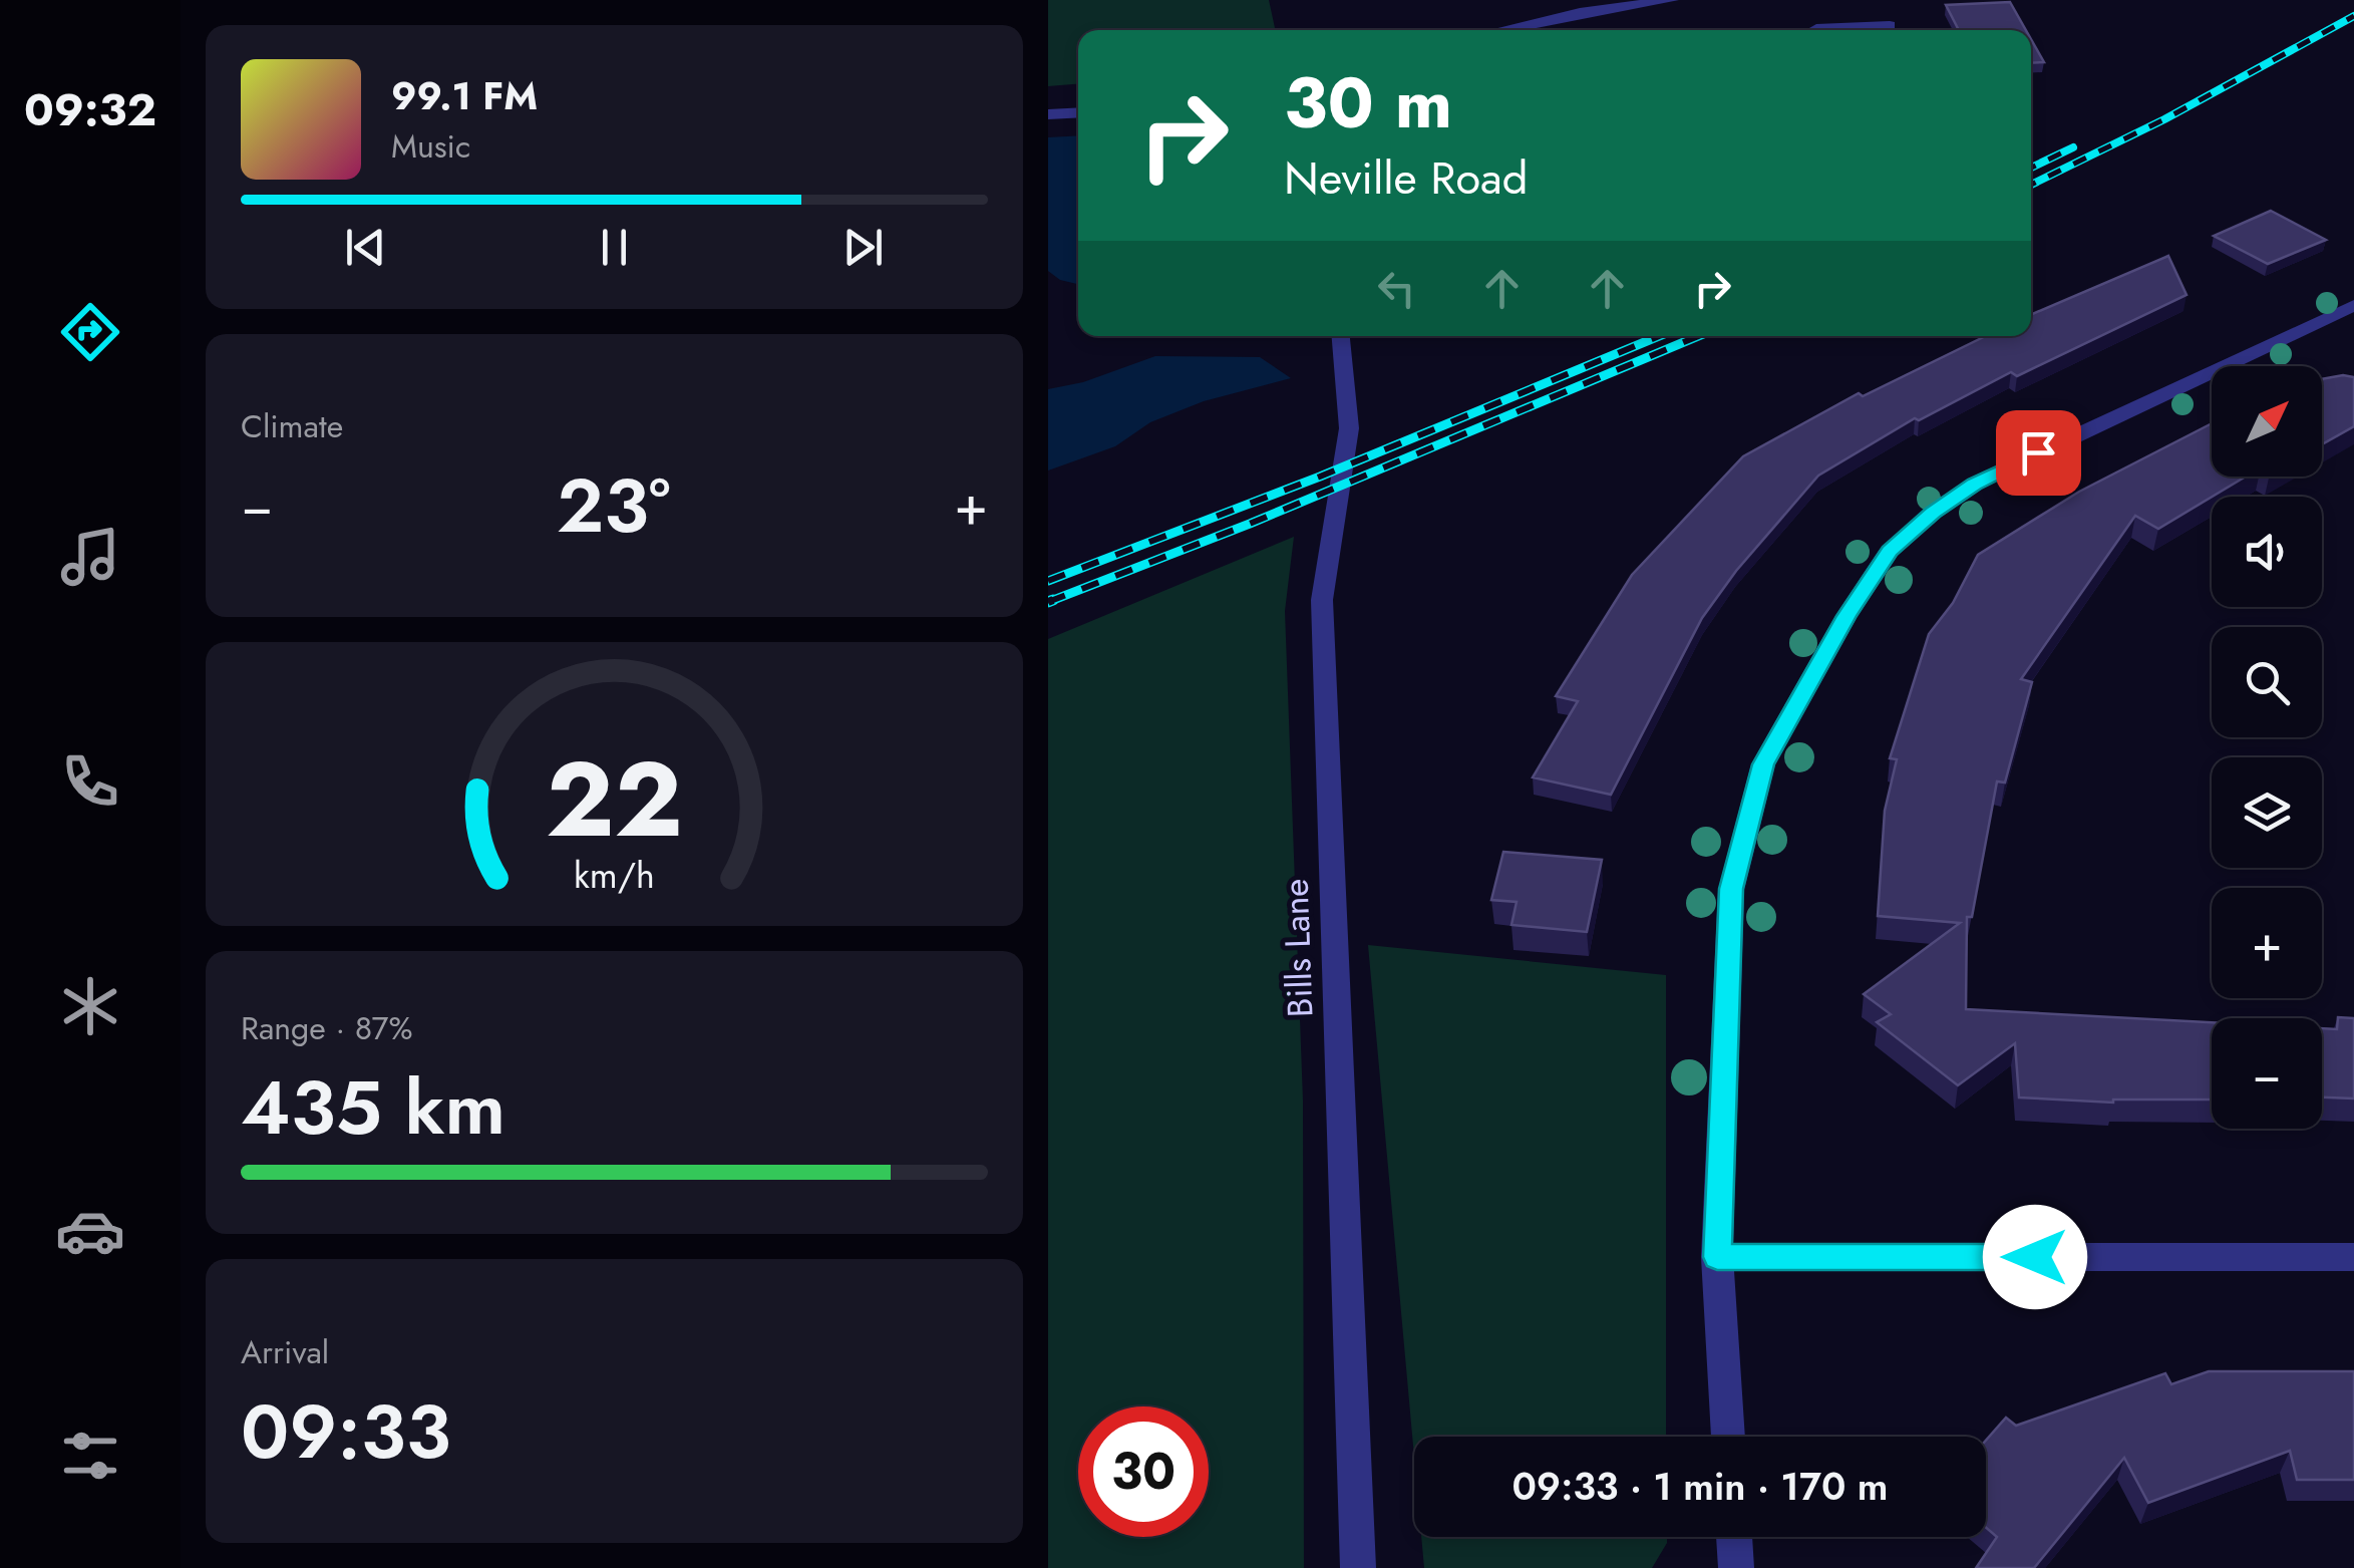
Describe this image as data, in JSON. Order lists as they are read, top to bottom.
{
  "streets": {
    "street": ["Bills Lane"]
  },
  "north": "top right",
  "page": {
    "tabs": "09:32",
    "turn": ["30 m", "Neville Road"],
    "song": ["99.1 FM", "Music"],
    "tile": [
      "Climate",
      ["Range · 87%", "435 km"],
      ["Arrival", "09:33"]
    ],
    "map_buttons": ["+", "−"],
    "heat": ["−", "23°", "+"],
    "limit": "30",
    "trip": "09:33 · 1 min · 170 m",
    "gauge": ["22", "km/h"]
  }
}
